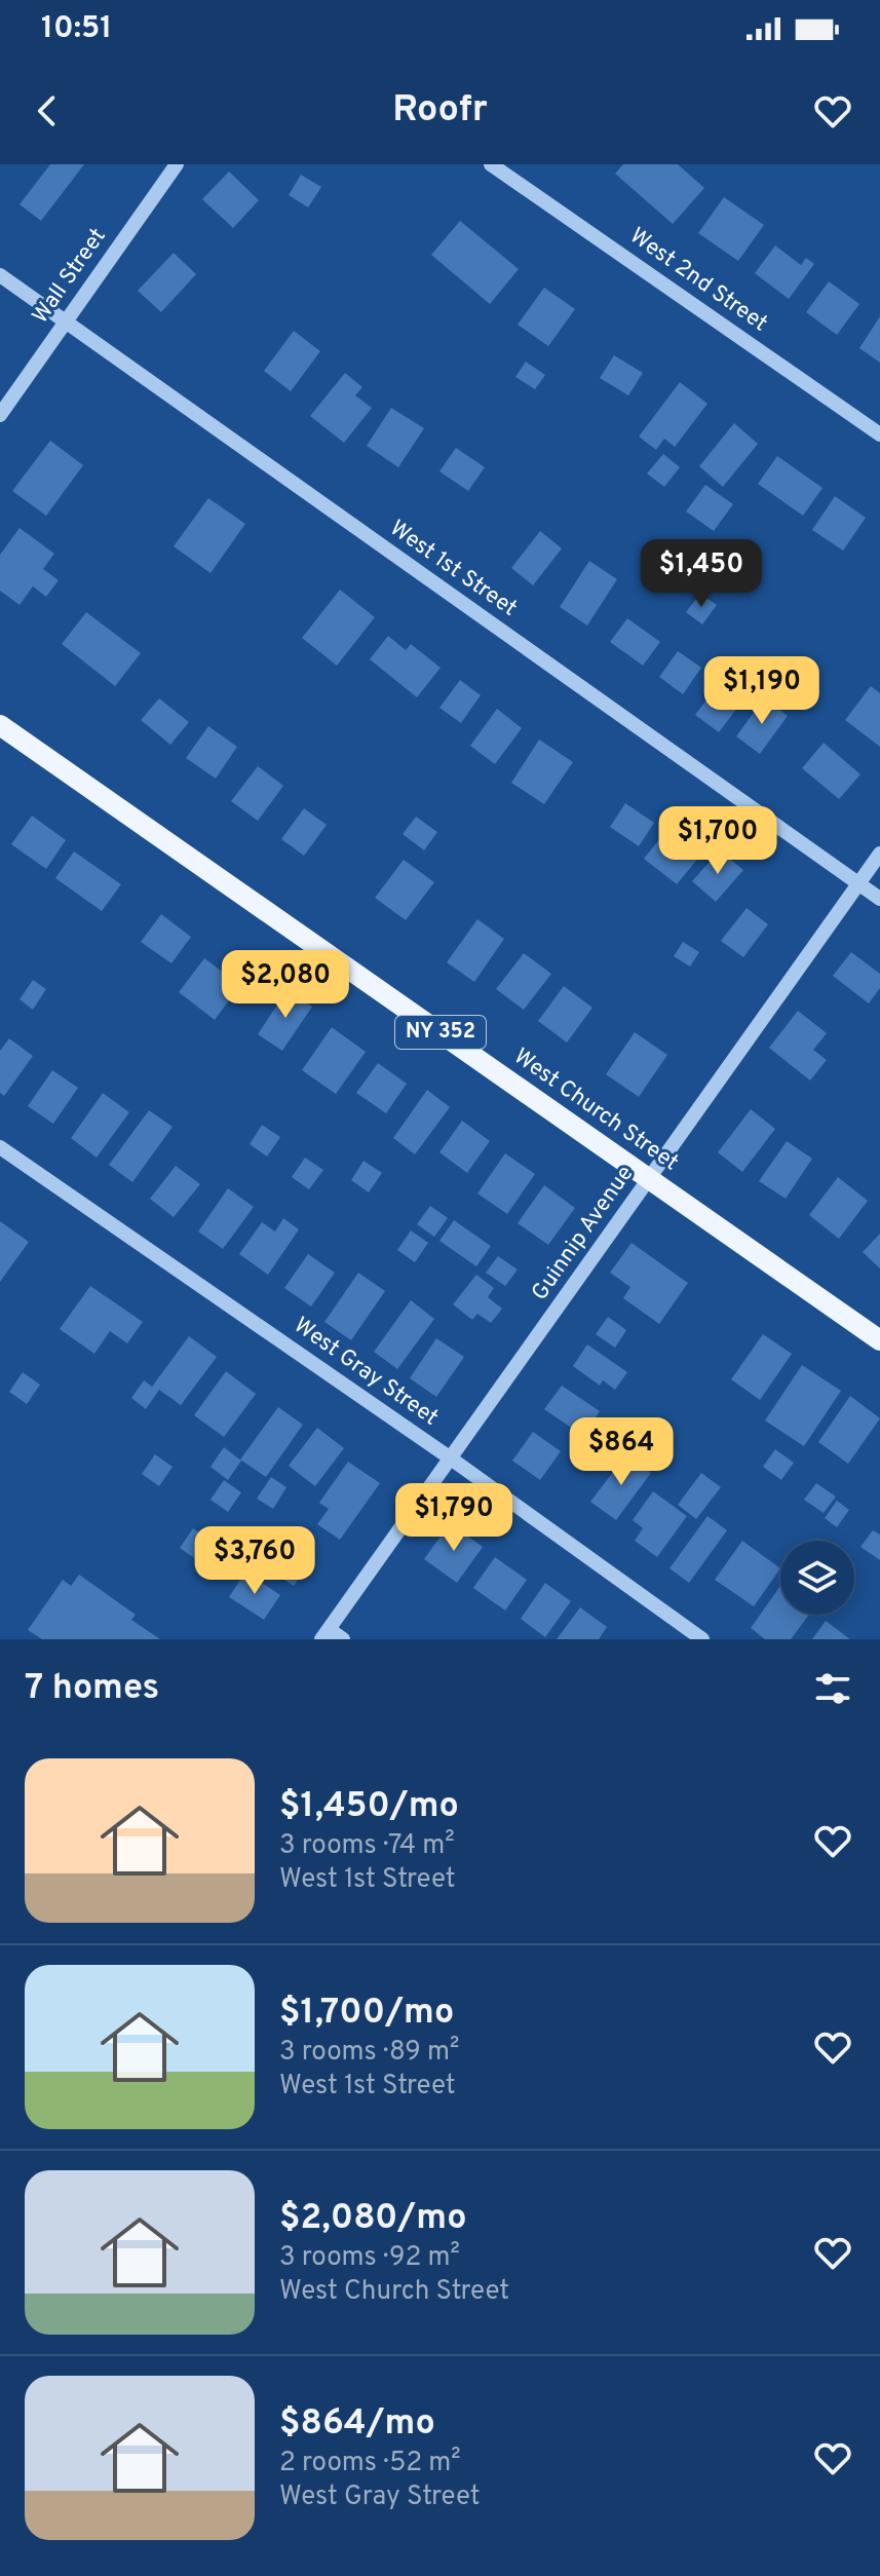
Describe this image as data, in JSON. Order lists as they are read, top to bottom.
{
  "streets": {
    "main road": ["NY 352", "West Church Street"],
    "street": [
      "Wall Street",
      "West 2nd Street",
      "West 1st Street",
      "Guinnip Avenue",
      "West Gray Street"
    ]
  },
  "crossings": [
    ["Wall Street", "West 1st Street"],
    ["West 1st Street", "Guinnip Avenue"],
    ["West Church Street", "Guinnip Avenue"],
    ["Guinnip Avenue", "West Gray Street"]
  ],
  "page": {
    "status": "10:51",
    "header": "Roofr",
    "price": [
      "$1,450",
      "$1,190",
      "$1,700",
      "$2,080",
      "$864",
      "$1,790",
      "$3,760"
    ],
    "heading": "7 homes",
    "list": [
      {
        "name": "$1,450/mo",
        "note": "3 rooms · 74 m² · West 1st Street"
      },
      {
        "name": "$1,700/mo",
        "note": "3 rooms · 89 m² · West 1st Street"
      },
      {
        "name": "$2,080/mo",
        "note": "3 rooms · 92 m² · West Church Street"
      },
      {
        "name": "$864/mo",
        "note": "2 rooms · 52 m² · West Gray Street"
      }
    ]
  }
}
